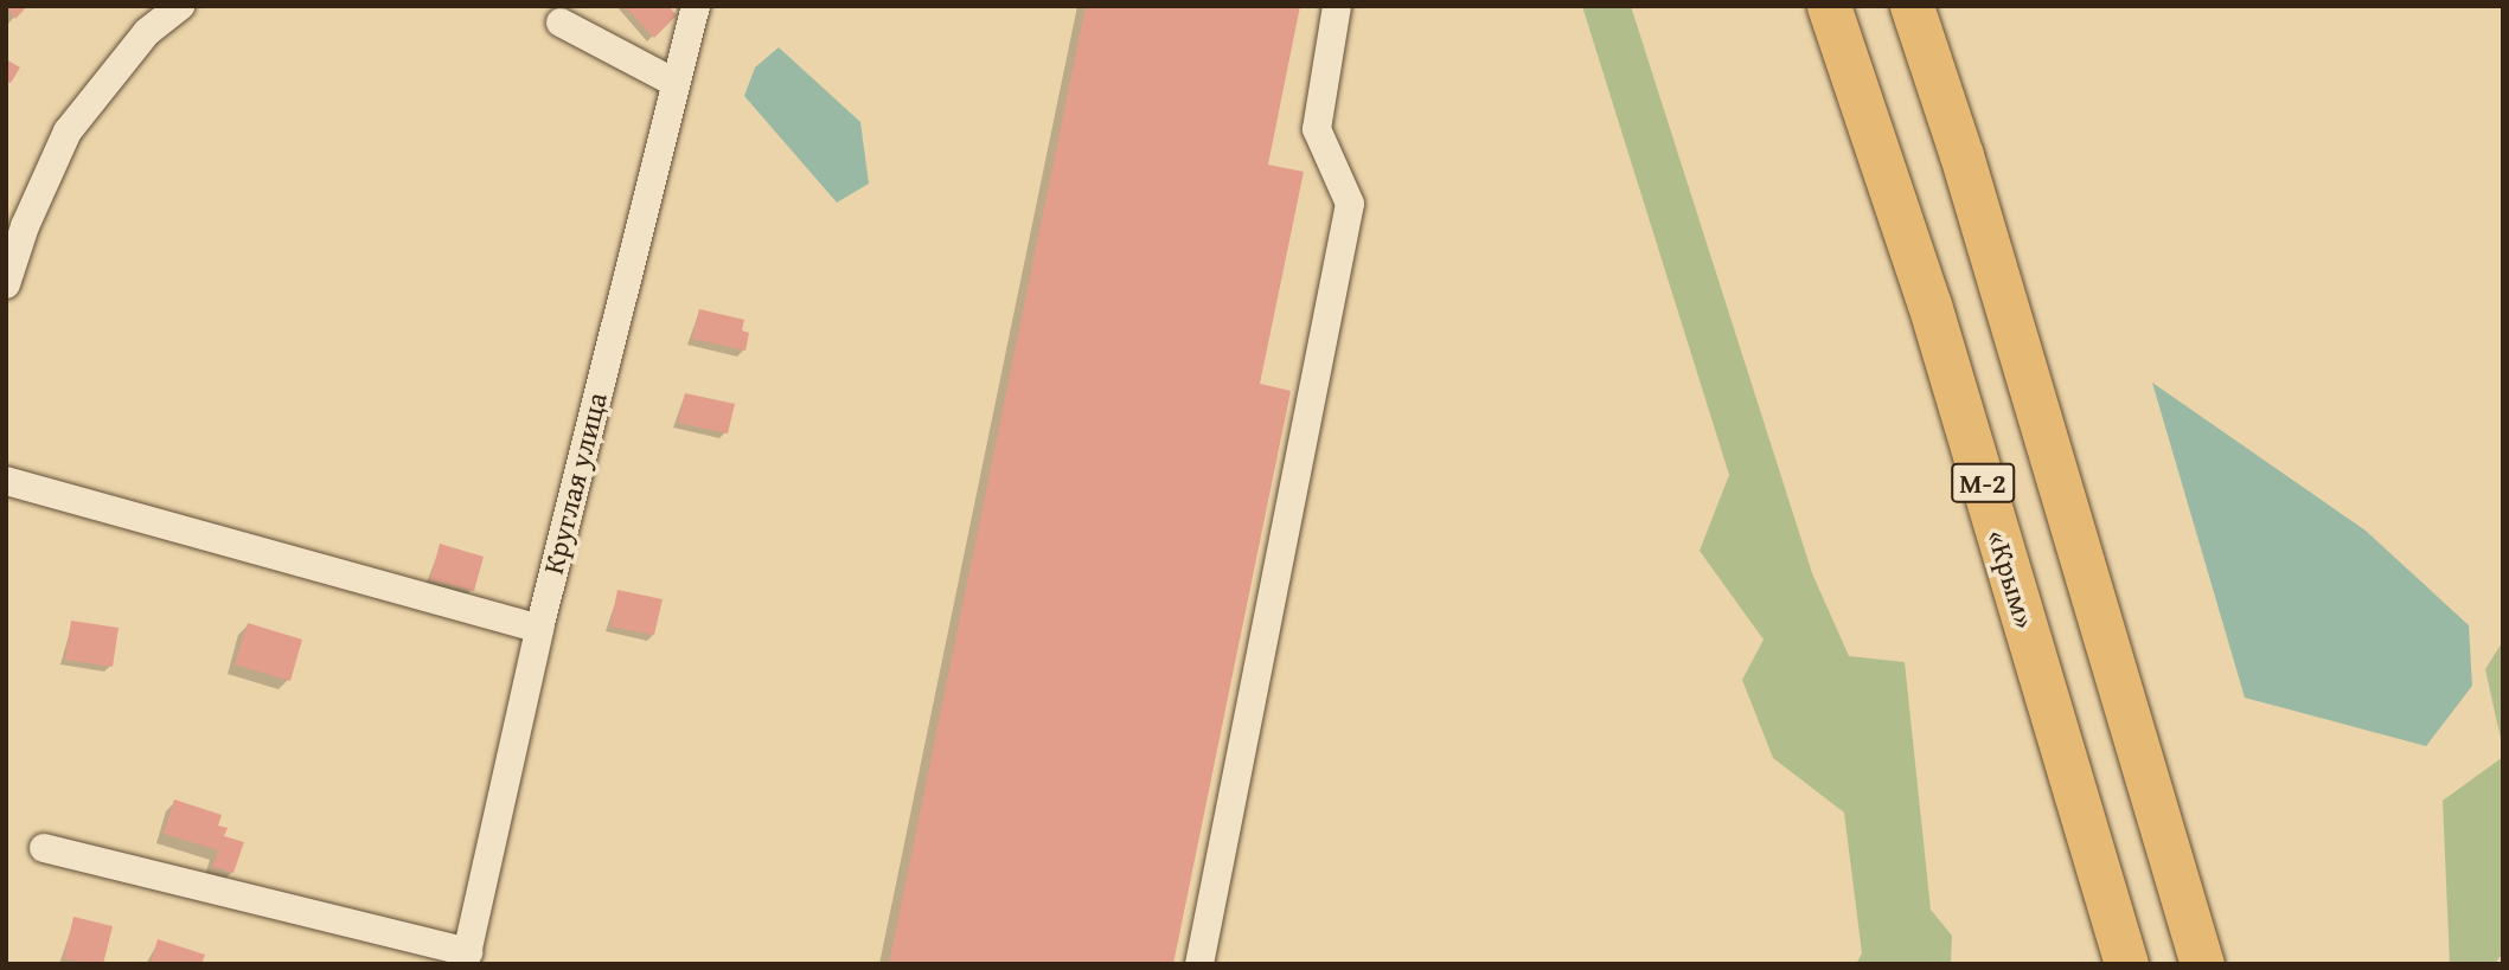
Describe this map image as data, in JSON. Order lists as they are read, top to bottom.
{
  "streets": {
    "highway": ["М-2", "«Крым»"],
    "street": ["Круглая улица"]
  }
}
